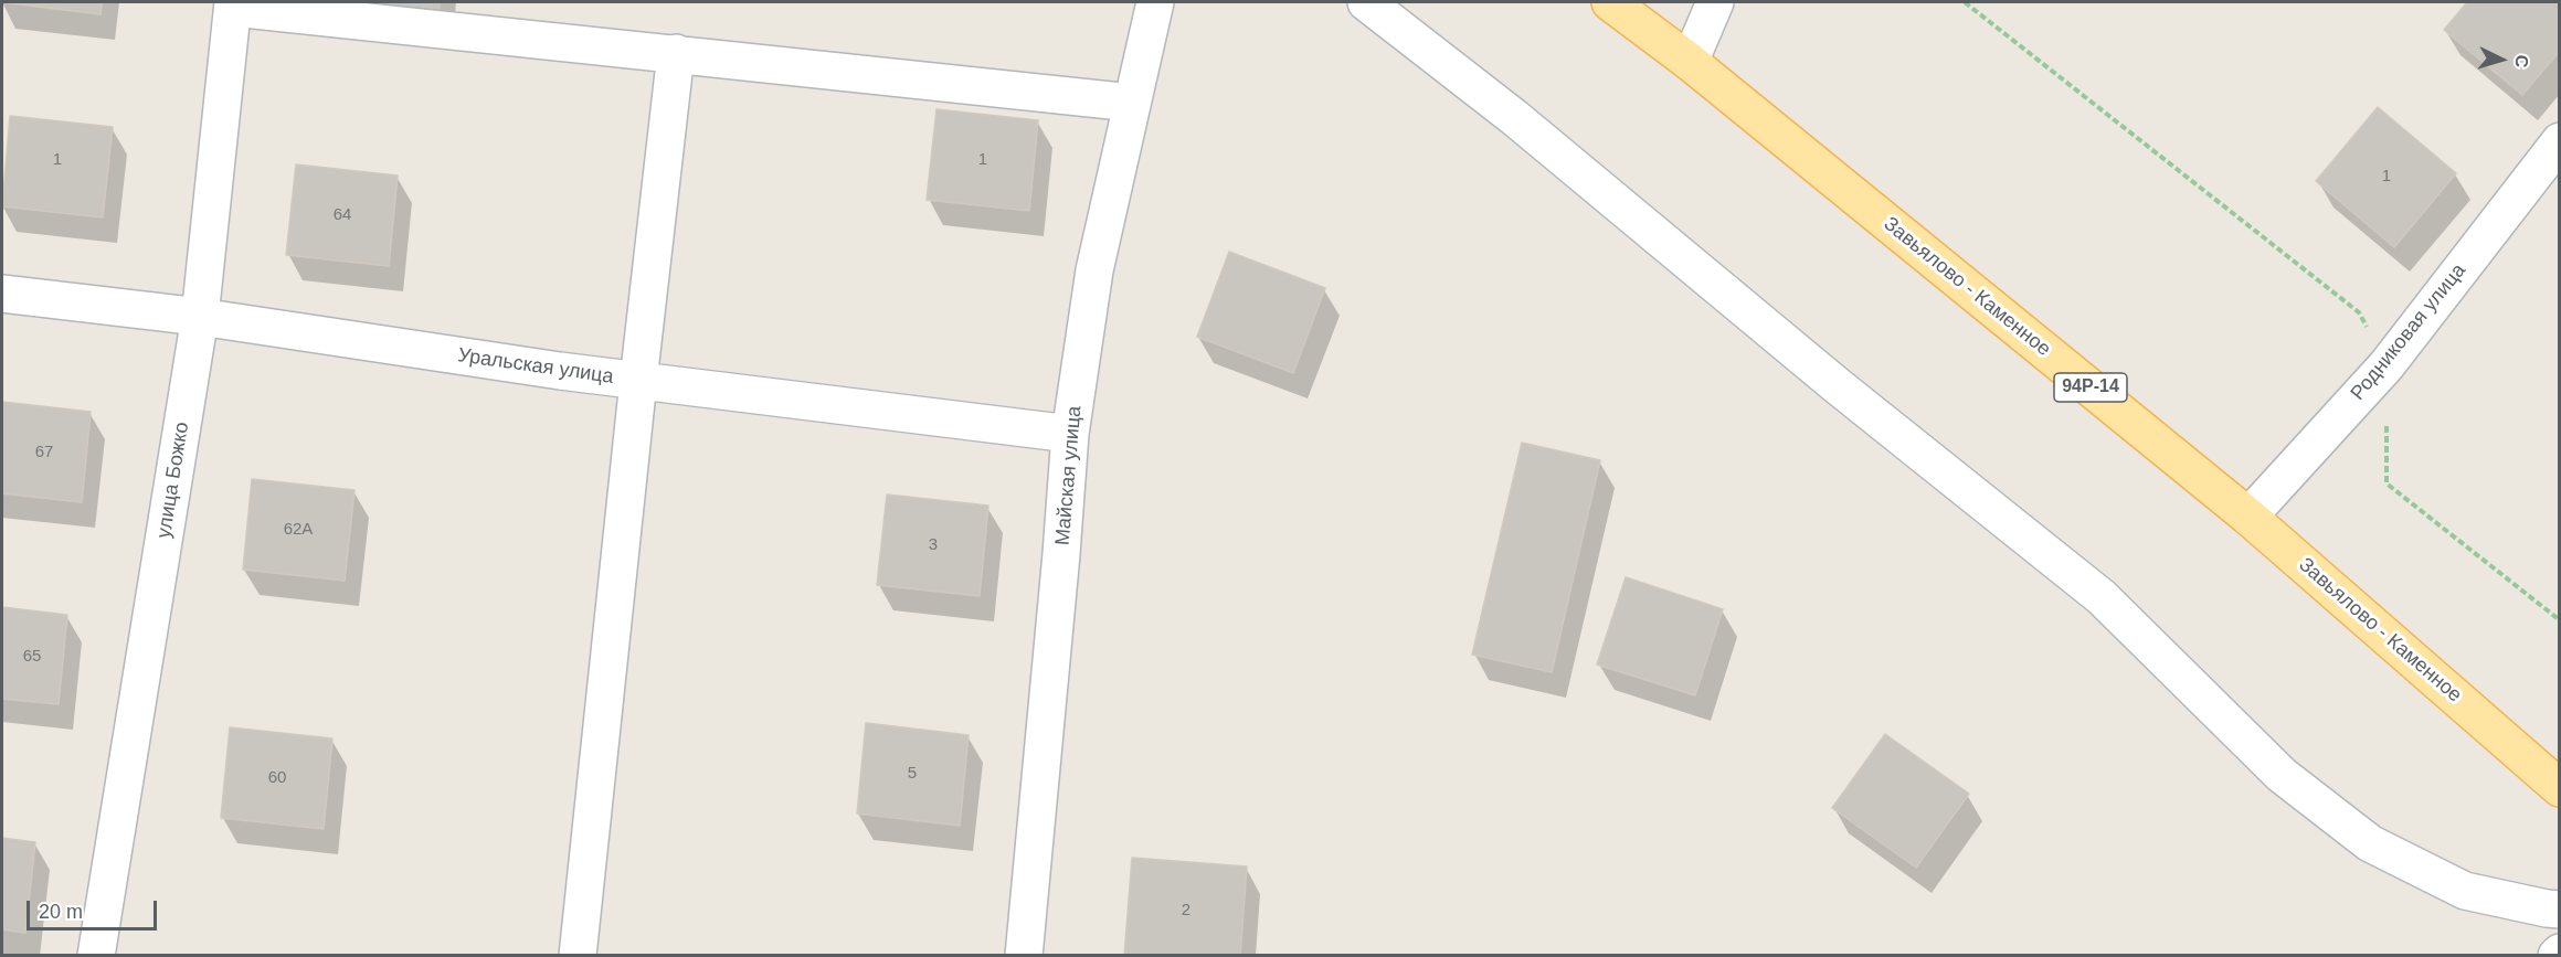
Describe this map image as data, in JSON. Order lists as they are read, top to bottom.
{
  "streets": {
    "main road": ["Завьялово - Каменное", "94Р-14"],
    "street": [
      "Родниковая улица",
      "Уральская улица",
      "Майская улица",
      "улица Божко"
    ]
  },
  "crossings": [
    ["Завьялово - Каменное", "Родниковая улица"],
    ["Уральская улица", "Майская улица"],
    ["Уральская улица", "улица Божко"]
  ],
  "house_numbers": [
    "1",
    "1",
    "1",
    "64",
    "67",
    "62А",
    "3",
    "65",
    "5",
    "60",
    "2"
  ],
  "scale_bar": "20 m",
  "north": "right"
}
